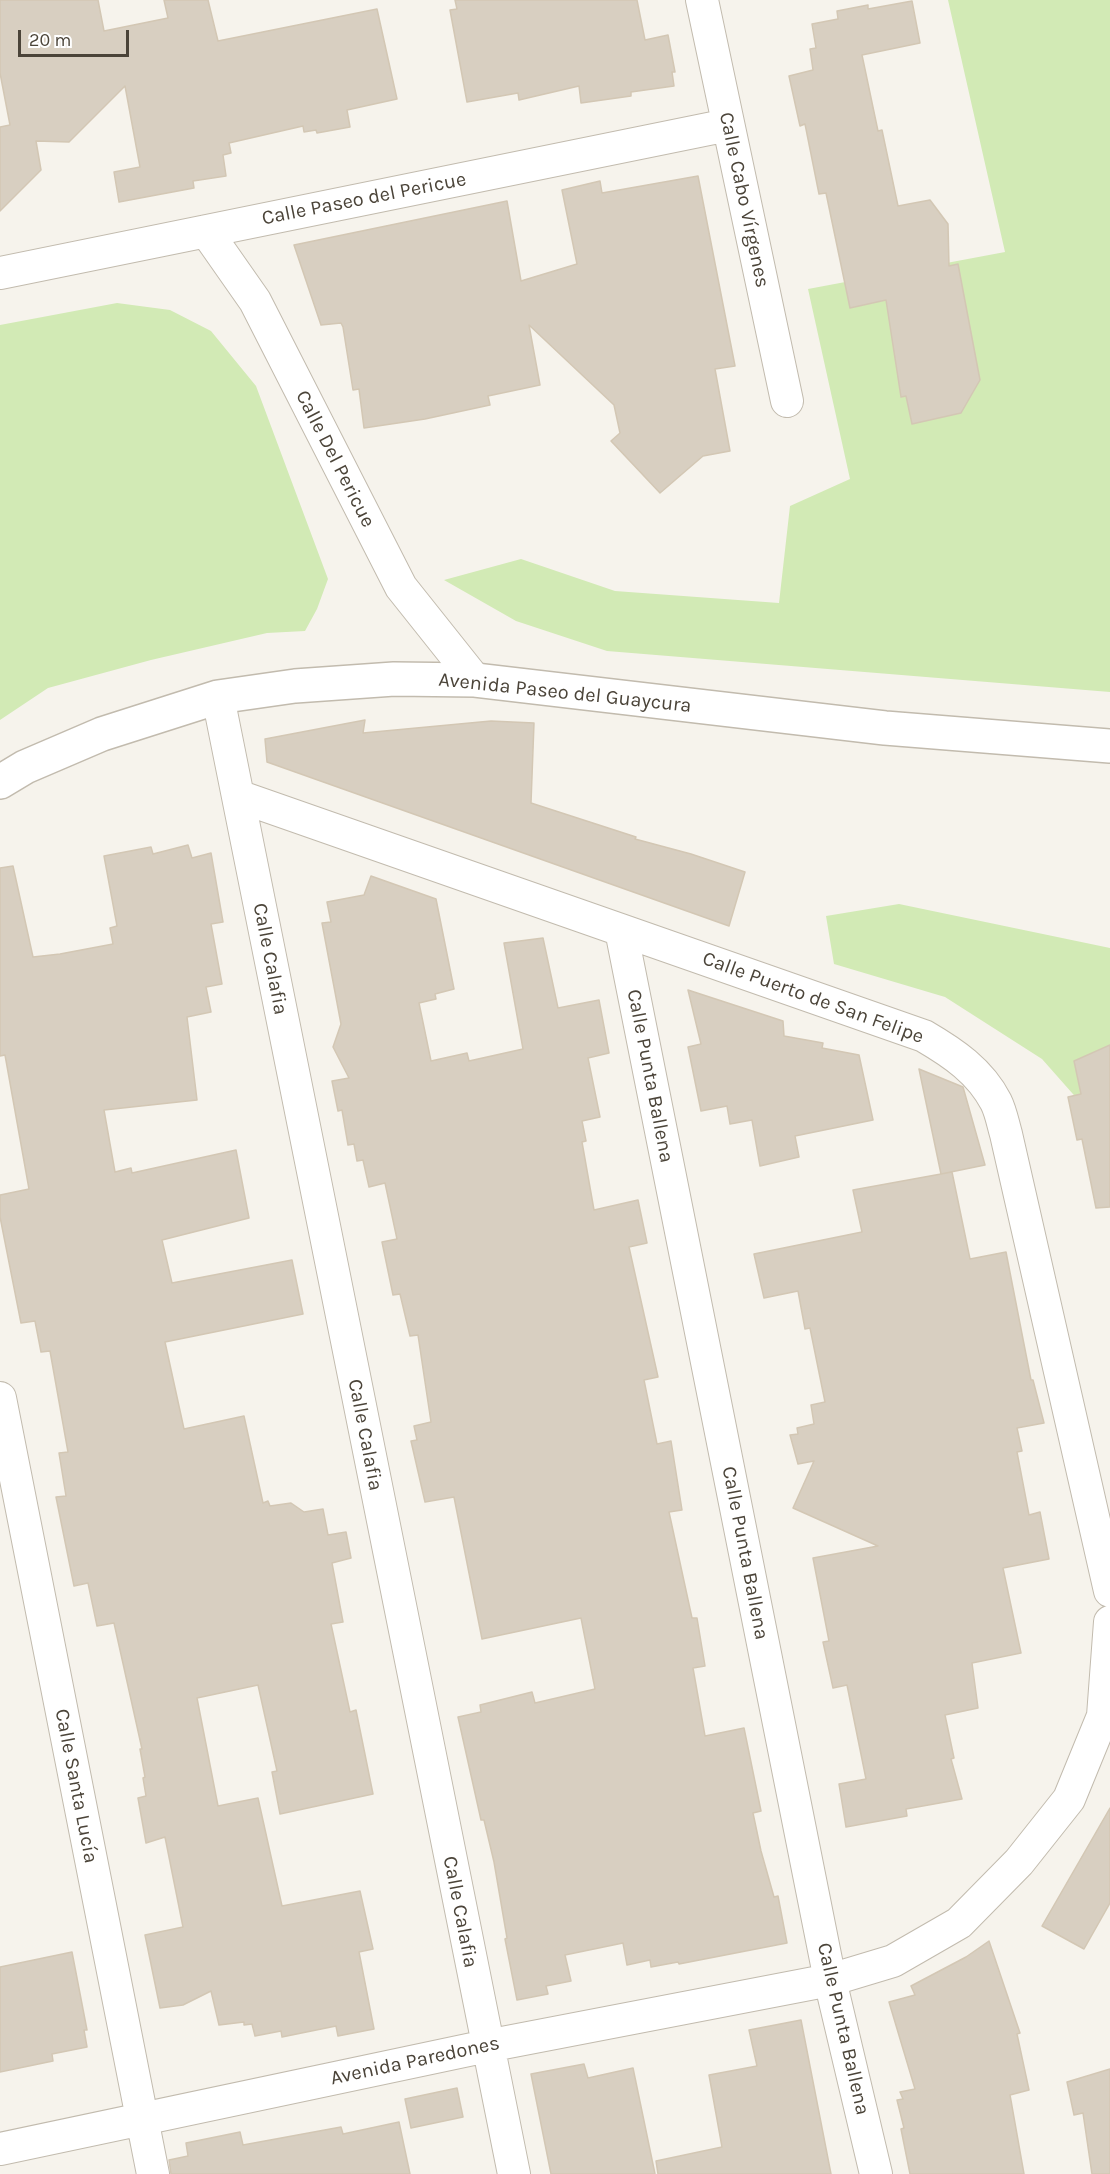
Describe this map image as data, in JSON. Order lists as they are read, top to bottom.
{
  "streets": {
    "street": [
      "Calle Paseo del Pericue",
      "Calle Cabo Vírgenes",
      "Calle Del Pericue",
      "Avenida Paseo del Guaycura",
      "Calle Calafia",
      "Calle Puerto de San Felipe",
      "Calle Punta Ballena",
      "Calle Santa Lucía",
      "Avenida Paredones"
    ]
  },
  "crossings": [
    ["Calle Paseo del Pericue", "Calle Cabo Vírgenes"],
    ["Calle Paseo del Pericue", "Calle Del Pericue"],
    ["Calle Del Pericue", "Avenida Paseo del Guaycura"],
    ["Avenida Paseo del Guaycura", "Calle Calafia"],
    ["Calle Calafia", "Calle Puerto de San Felipe"],
    ["Calle Calafia", "Avenida Paredones"],
    ["Calle Puerto de San Felipe", "Calle Punta Ballena"],
    ["Calle Punta Ballena", "Avenida Paredones"],
    ["Calle Santa Lucía", "Avenida Paredones"]
  ],
  "scale_bar": "20 m"
}
